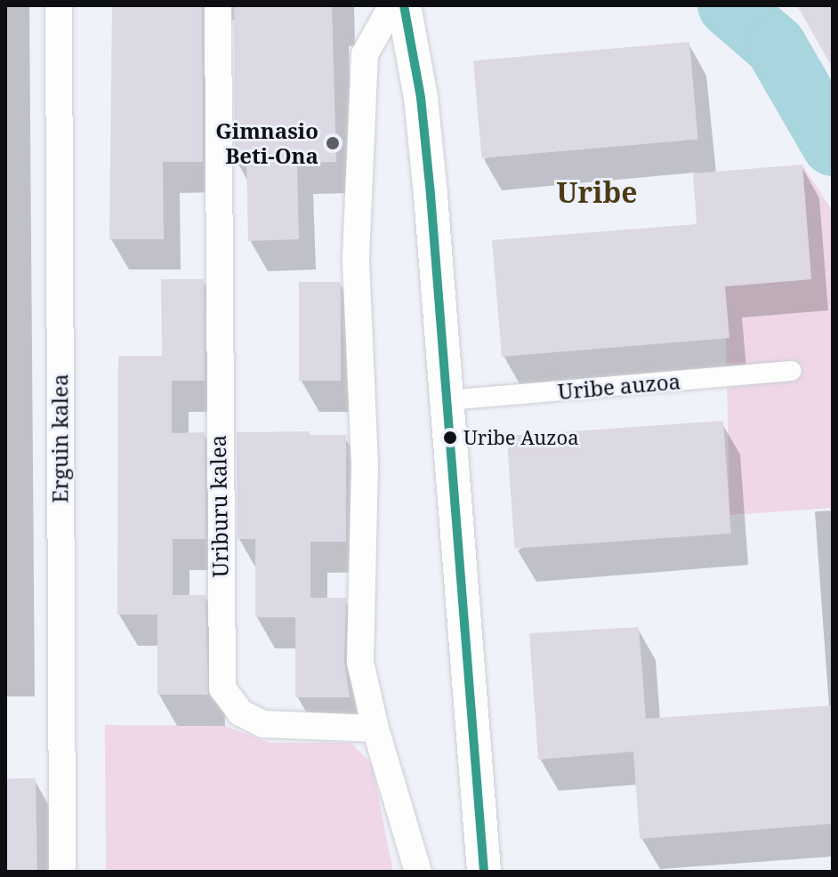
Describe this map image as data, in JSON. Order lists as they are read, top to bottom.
{
  "streets": {
    "street": ["Uribe auzoa", "Erguin kalea", "Uriburu kalea"]
  },
  "districts": ["Uribe"],
  "places": ["Gimnasio Beti-Ona", "Uribe Auzoa"]
}
